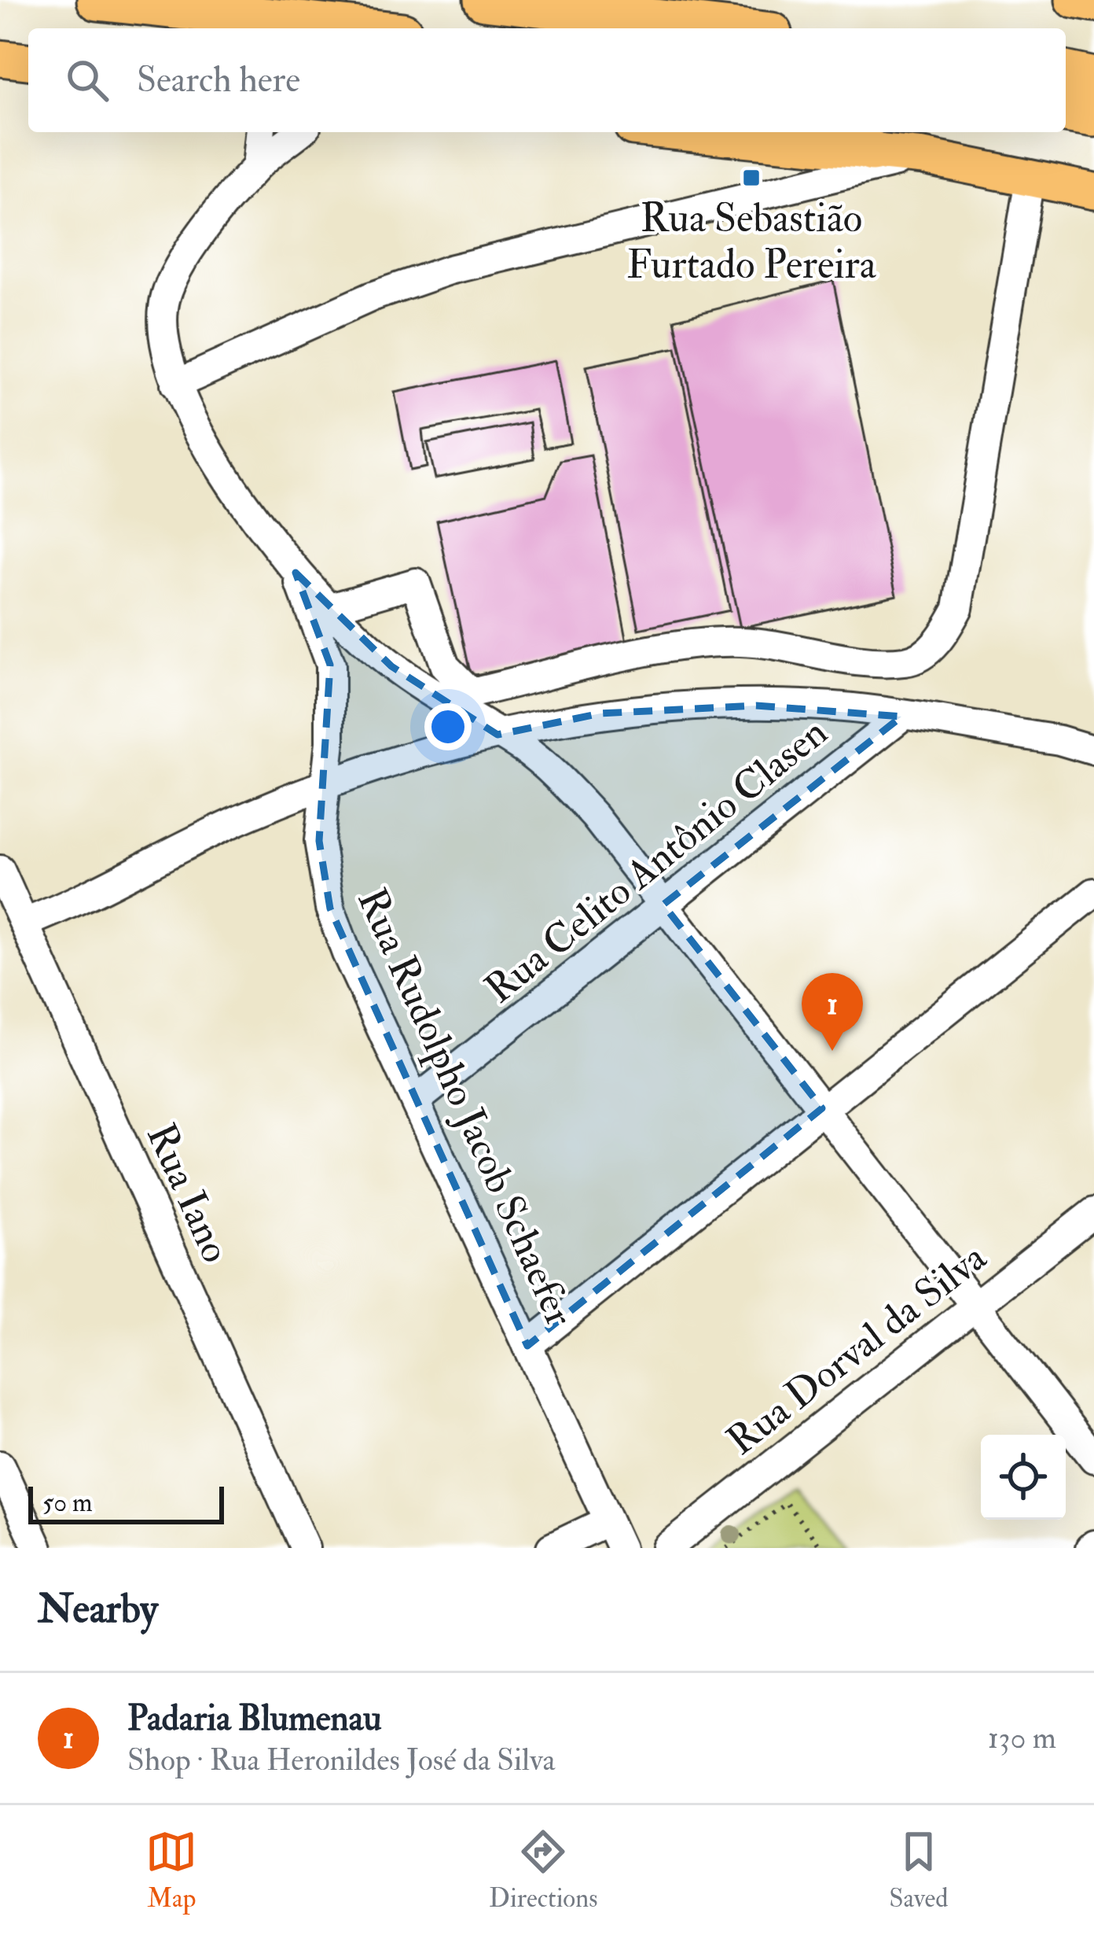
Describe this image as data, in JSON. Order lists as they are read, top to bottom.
{
  "streets": {
    "street": [
      "Rua Celito Antônio Clasen",
      "Rua Rudolpho Jacob Schaefer",
      "Rua Iano",
      "Rua Dorval da Silva"
    ]
  },
  "crossings": [
    ["Rua Celito Antônio Clasen", "Rua Rudolpho Jacob Schaefer"]
  ],
  "places": {
    "transit": ["Rua Sebastião Furtado Pereira"]
  },
  "scale_bar": "50 m",
  "page": {
    "search": "Search here",
    "pins": "1",
    "scale": "50 m",
    "heading": "Nearby",
    "list": [
      {
        "mark": "1",
        "name": "Padaria Blumenau",
        "note": "Shop · Rua Heronildes José da Silva",
        "value": "130 m"
      }
    ],
    "nav": ["Map", "Directions", "Saved"]
  }
}
